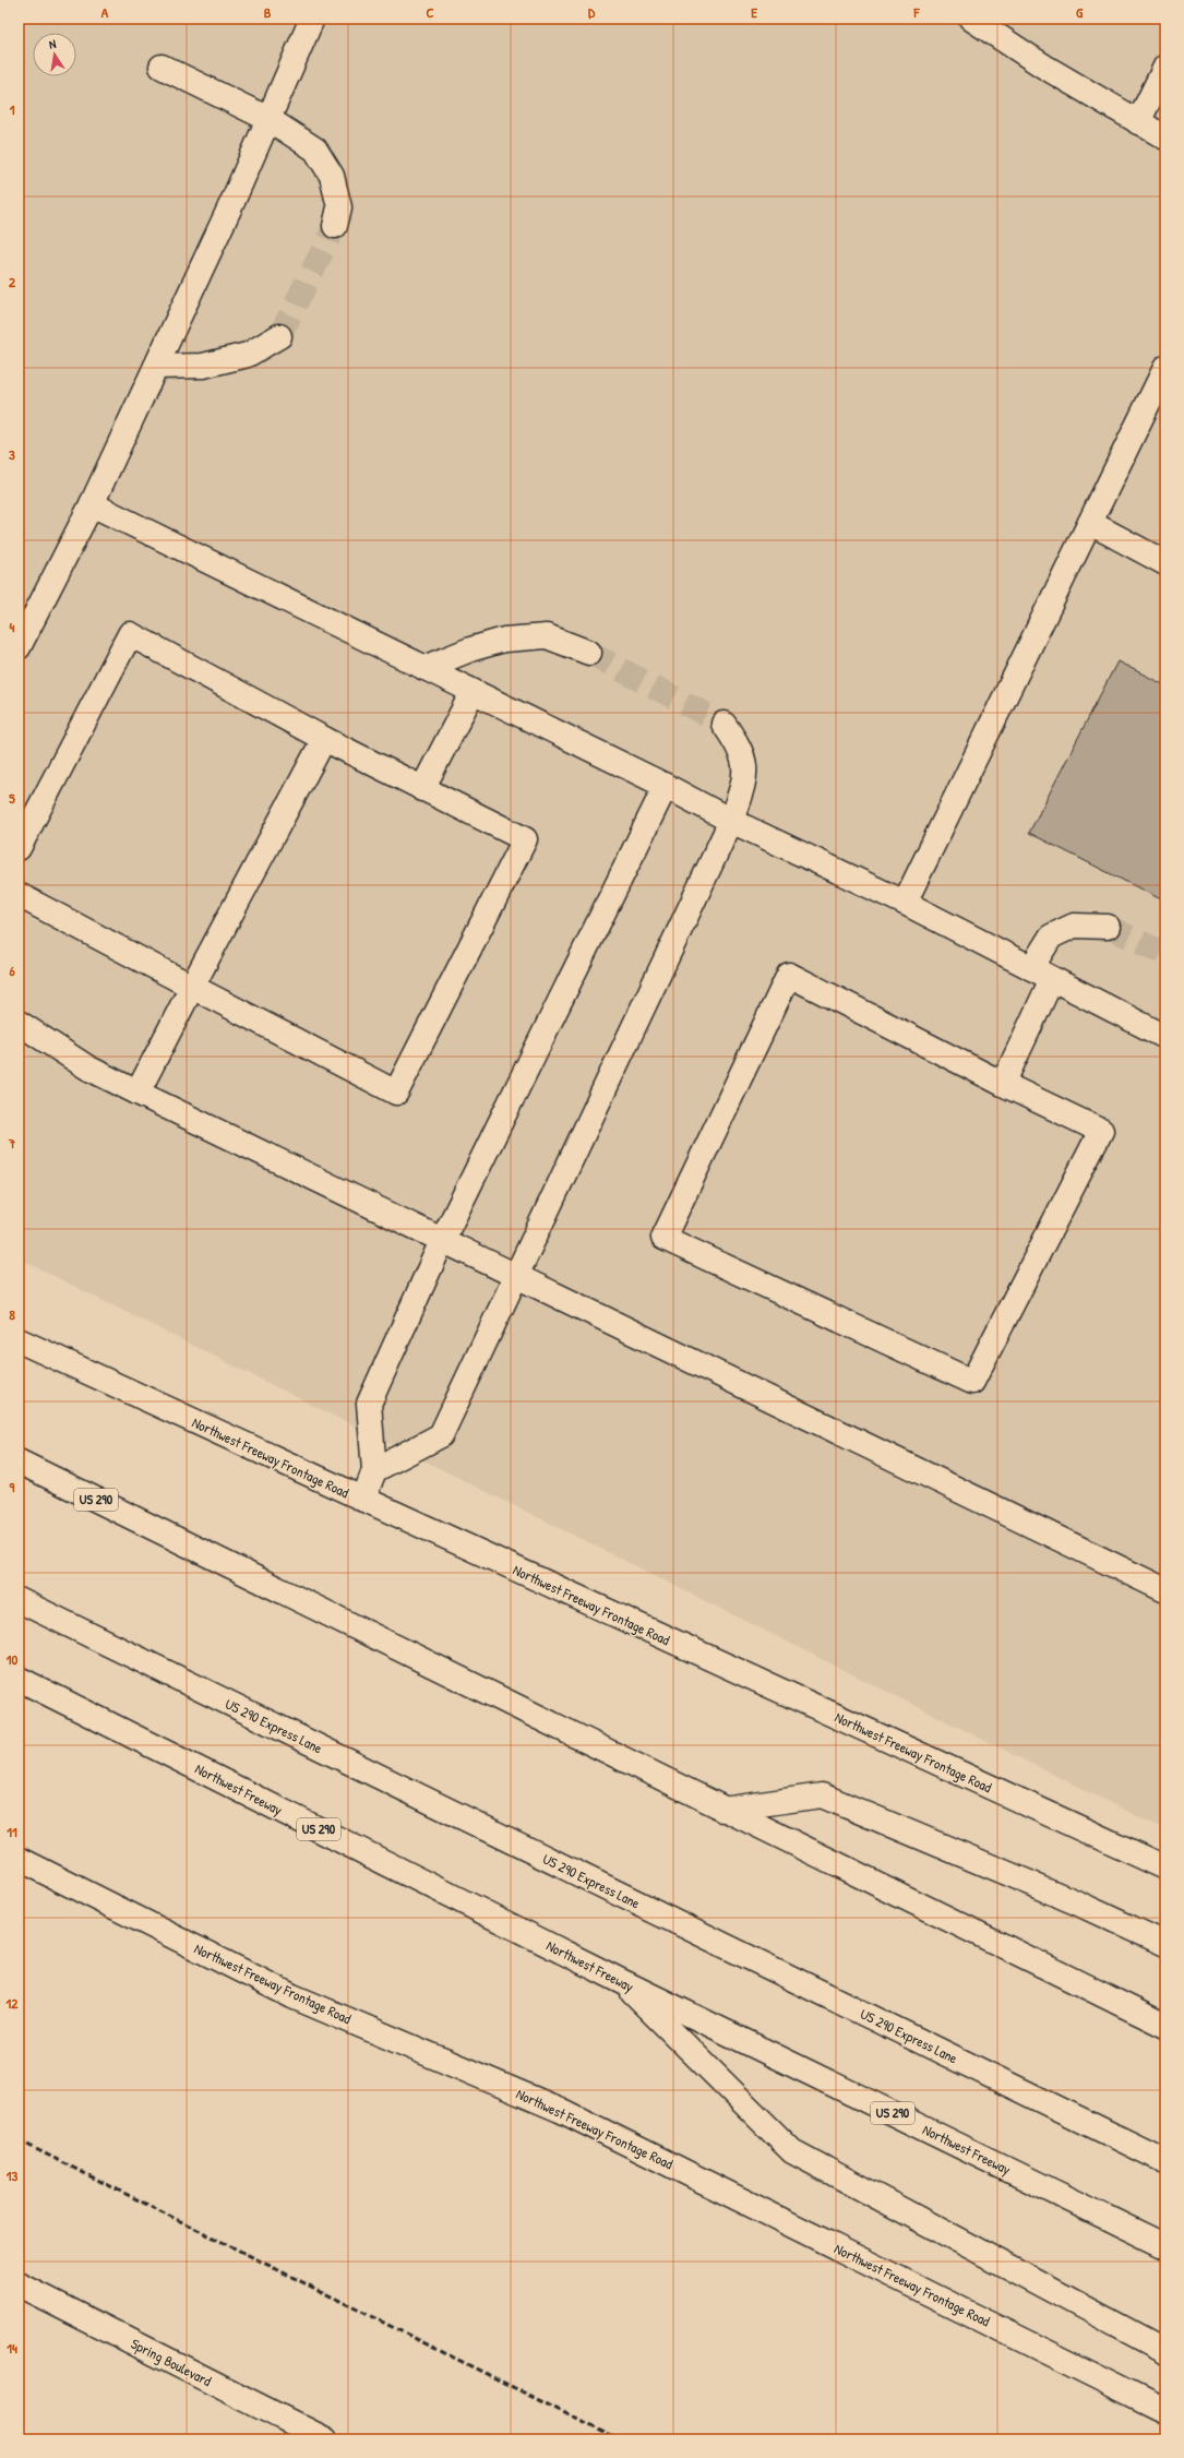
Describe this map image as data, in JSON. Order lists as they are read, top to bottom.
{
  "streets": {
    "main road": [
      "Northwest Freeway Frontage Road",
      "US 290",
      "US 290 Express Lane",
      "Northwest Freeway",
      "Spring Boulevard"
    ]
  },
  "north": "top",
  "grid": {
    "columns": [
      "A",
      "B",
      "C",
      "D",
      "E",
      "F",
      "G"
    ],
    "rows": [
      "1",
      "2",
      "3",
      "4",
      "5",
      "6",
      "7",
      "8",
      "9",
      "10",
      "11",
      "12",
      "13",
      "14"
    ]
  }
}
